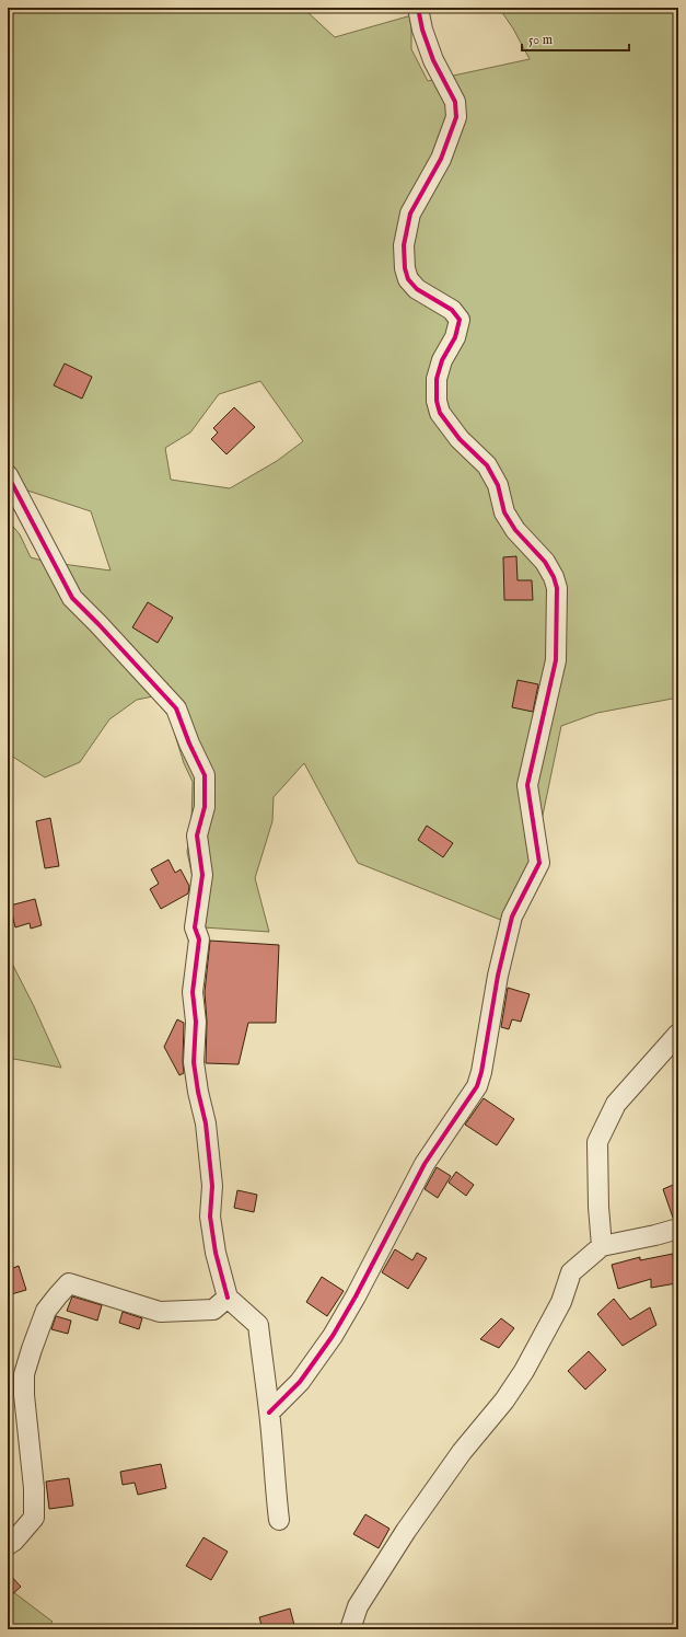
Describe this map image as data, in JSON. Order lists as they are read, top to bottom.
{
  "scale_bar": "50 m"
}
